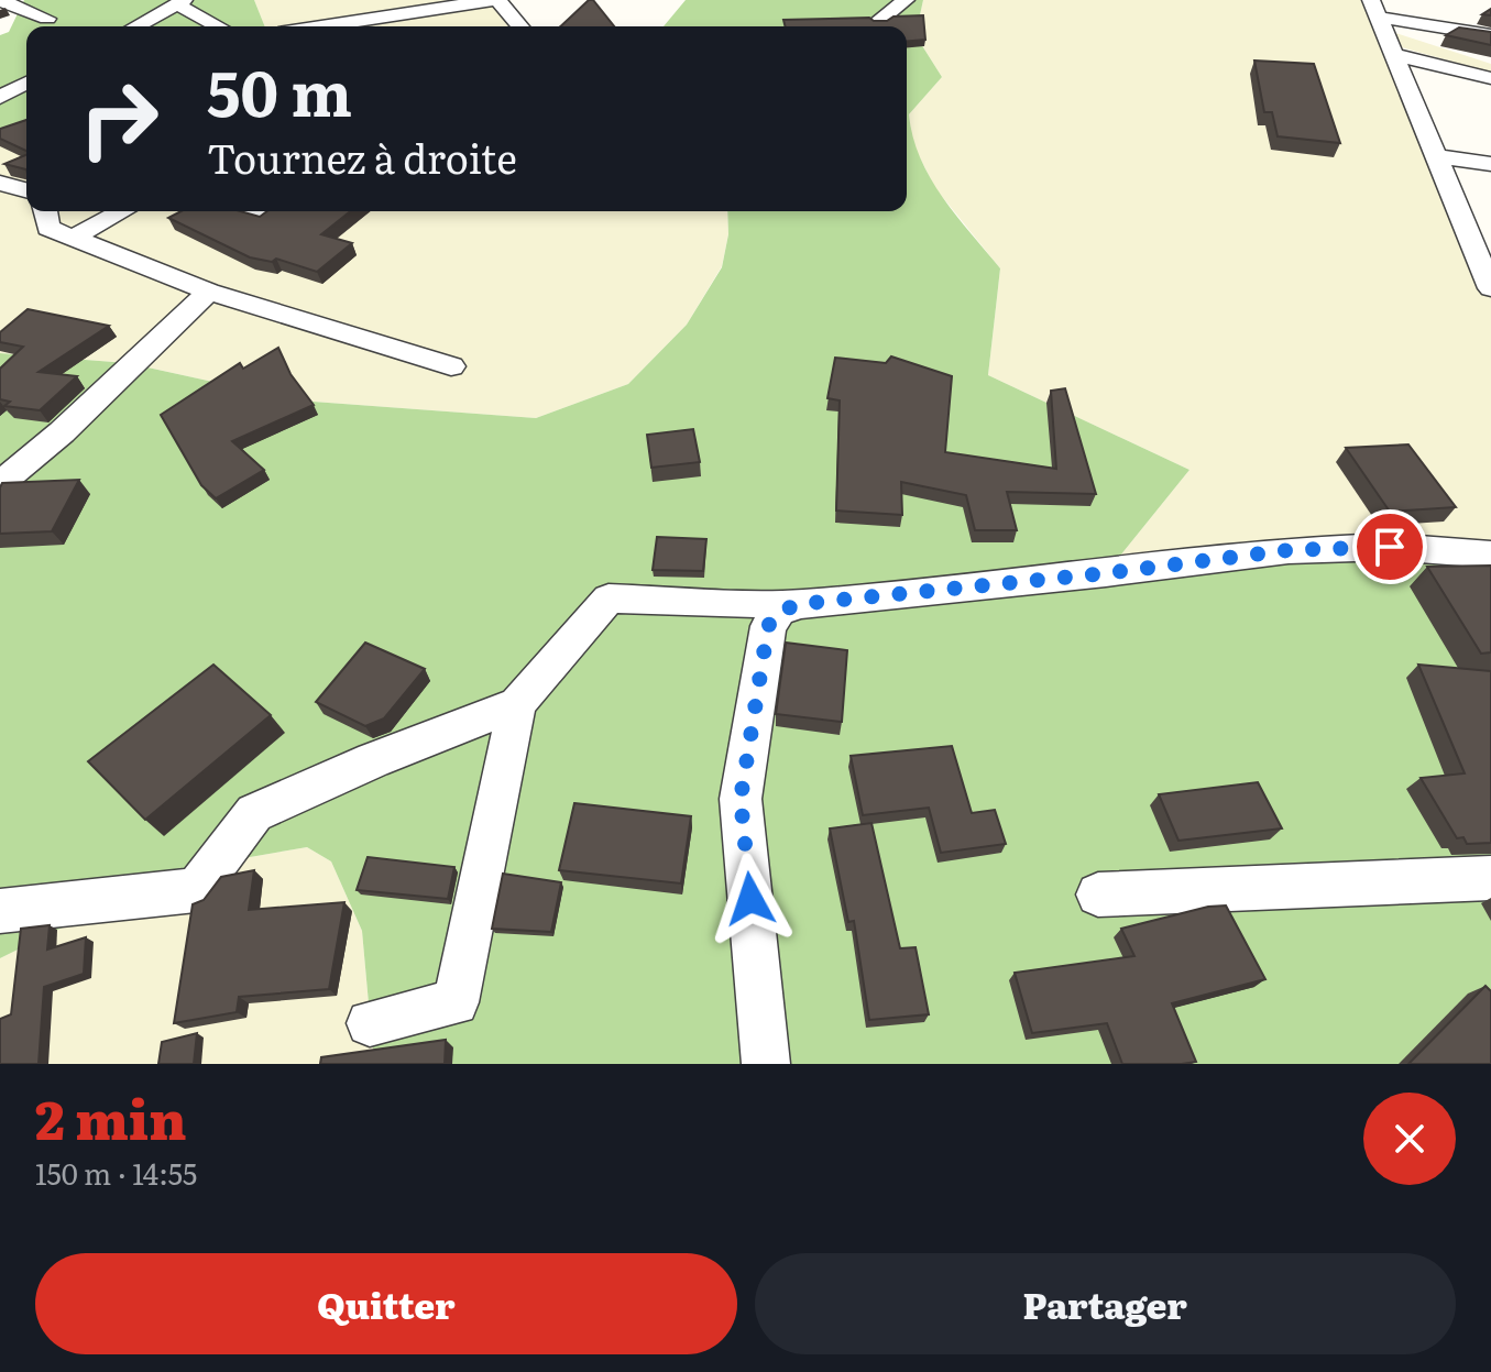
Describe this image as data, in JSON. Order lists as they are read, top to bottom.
{
  "page": {
    "turn": ["50 m", "Tournez à droite"],
    "heading": ["2 min", "150 m · 14:55"],
    "buttons": ["Quitter", "Partager"]
  }
}
